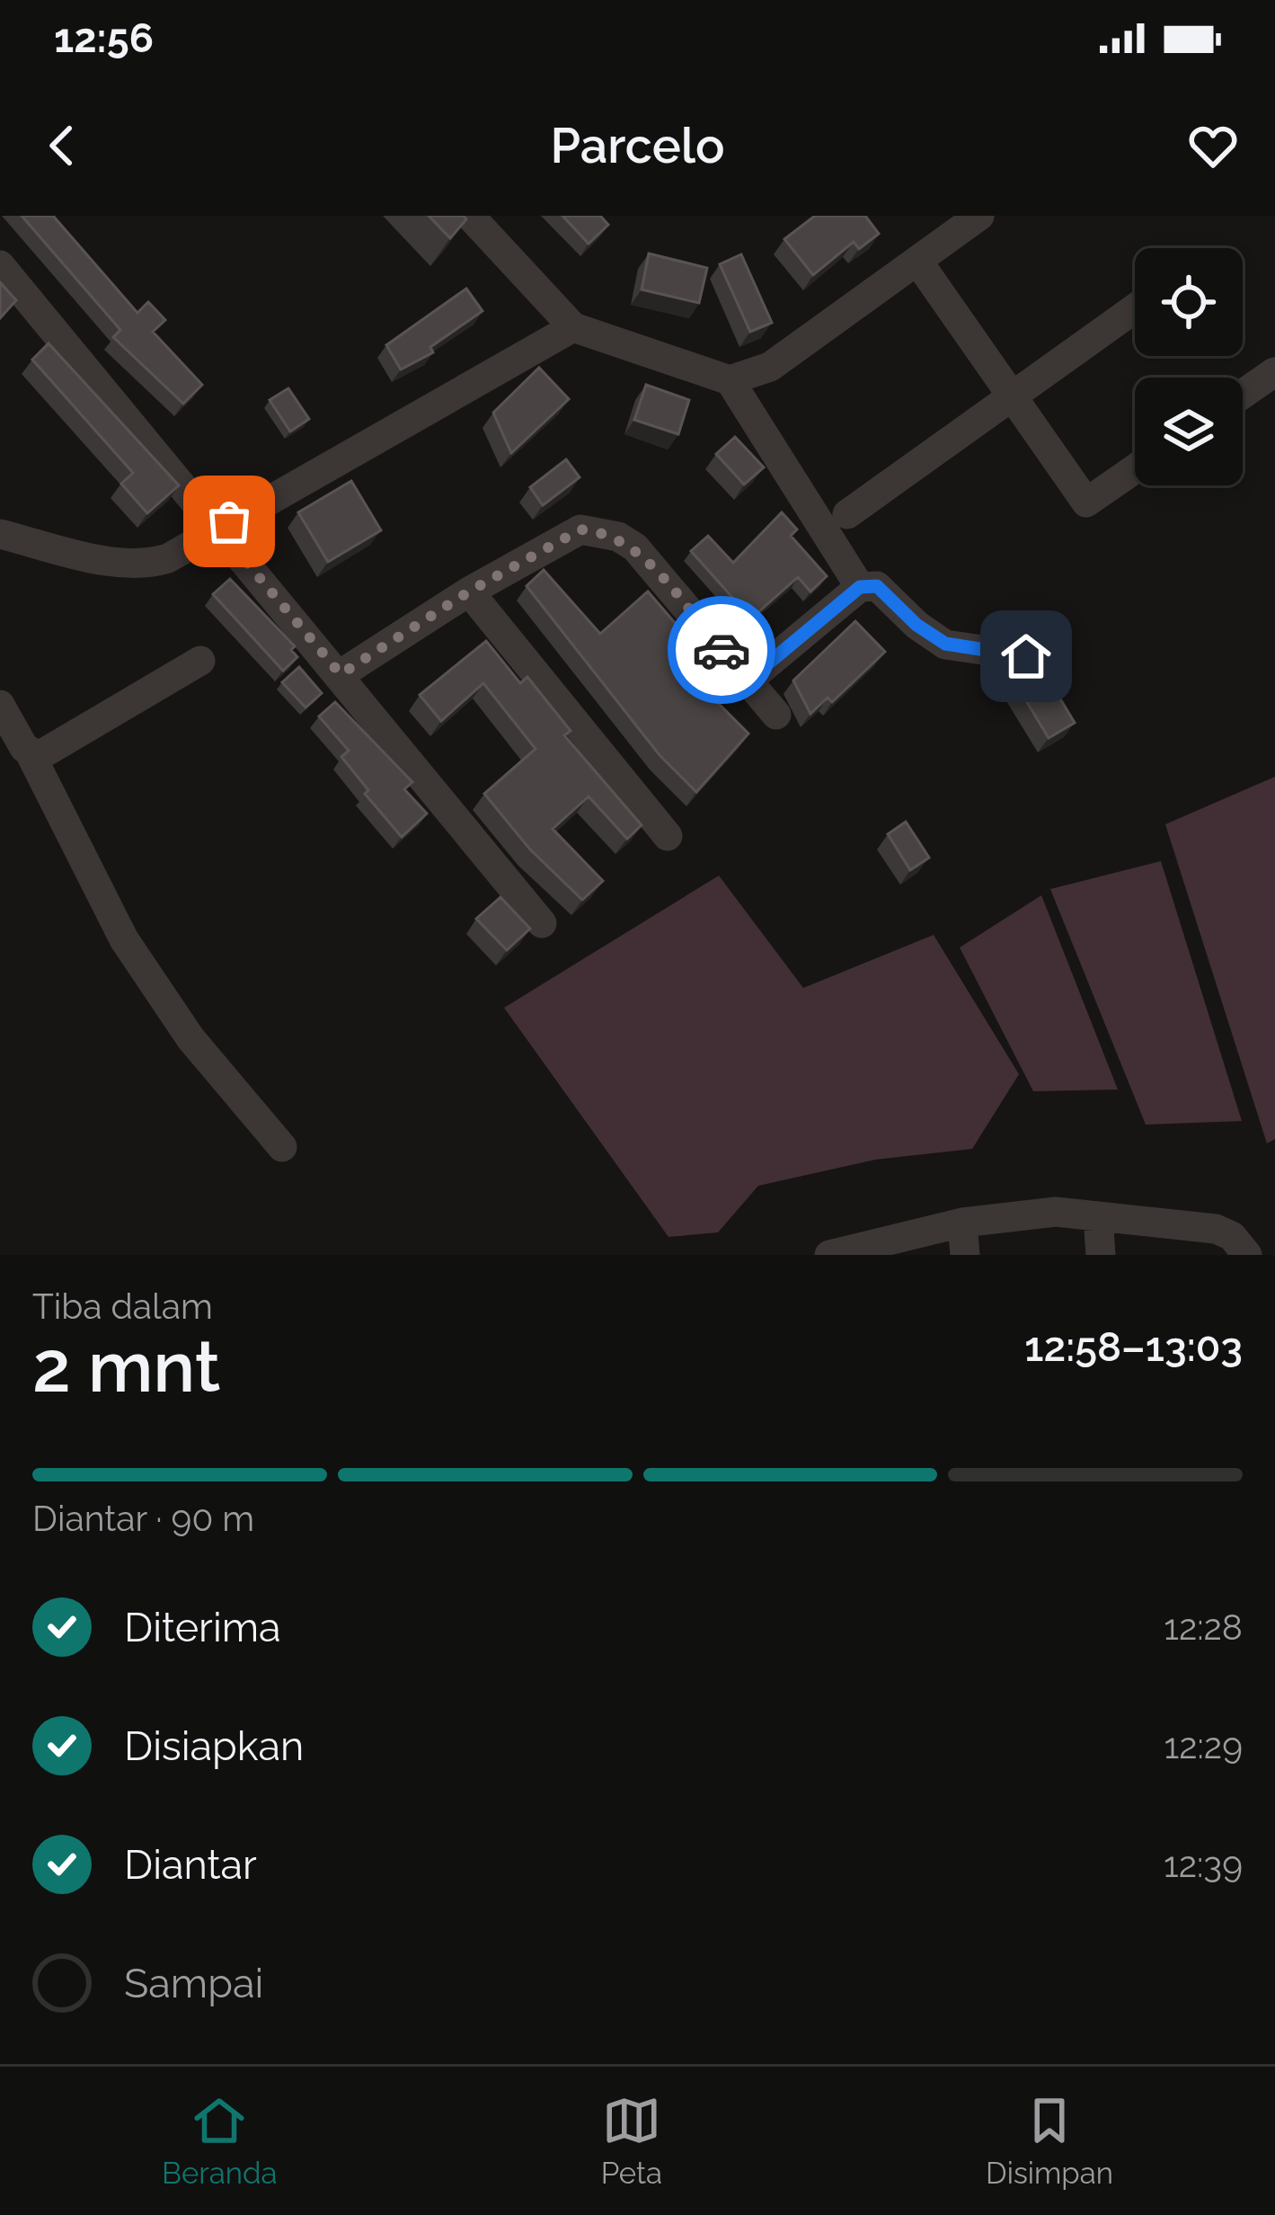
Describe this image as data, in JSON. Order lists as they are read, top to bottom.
{
  "page": {
    "status": "12:56",
    "header": "Parcelo",
    "heading": ["2 mnt", "Tiba dalam", "12:58–13:03"],
    "bar": "Diantar · 90 m",
    "list": [
      ["Diterima", "12:28"],
      ["Disiapkan", "12:29"],
      ["Diantar", "12:39"],
      "Sampai"
    ],
    "tabs": ["Beranda", "Peta", "Disimpan"]
  }
}
